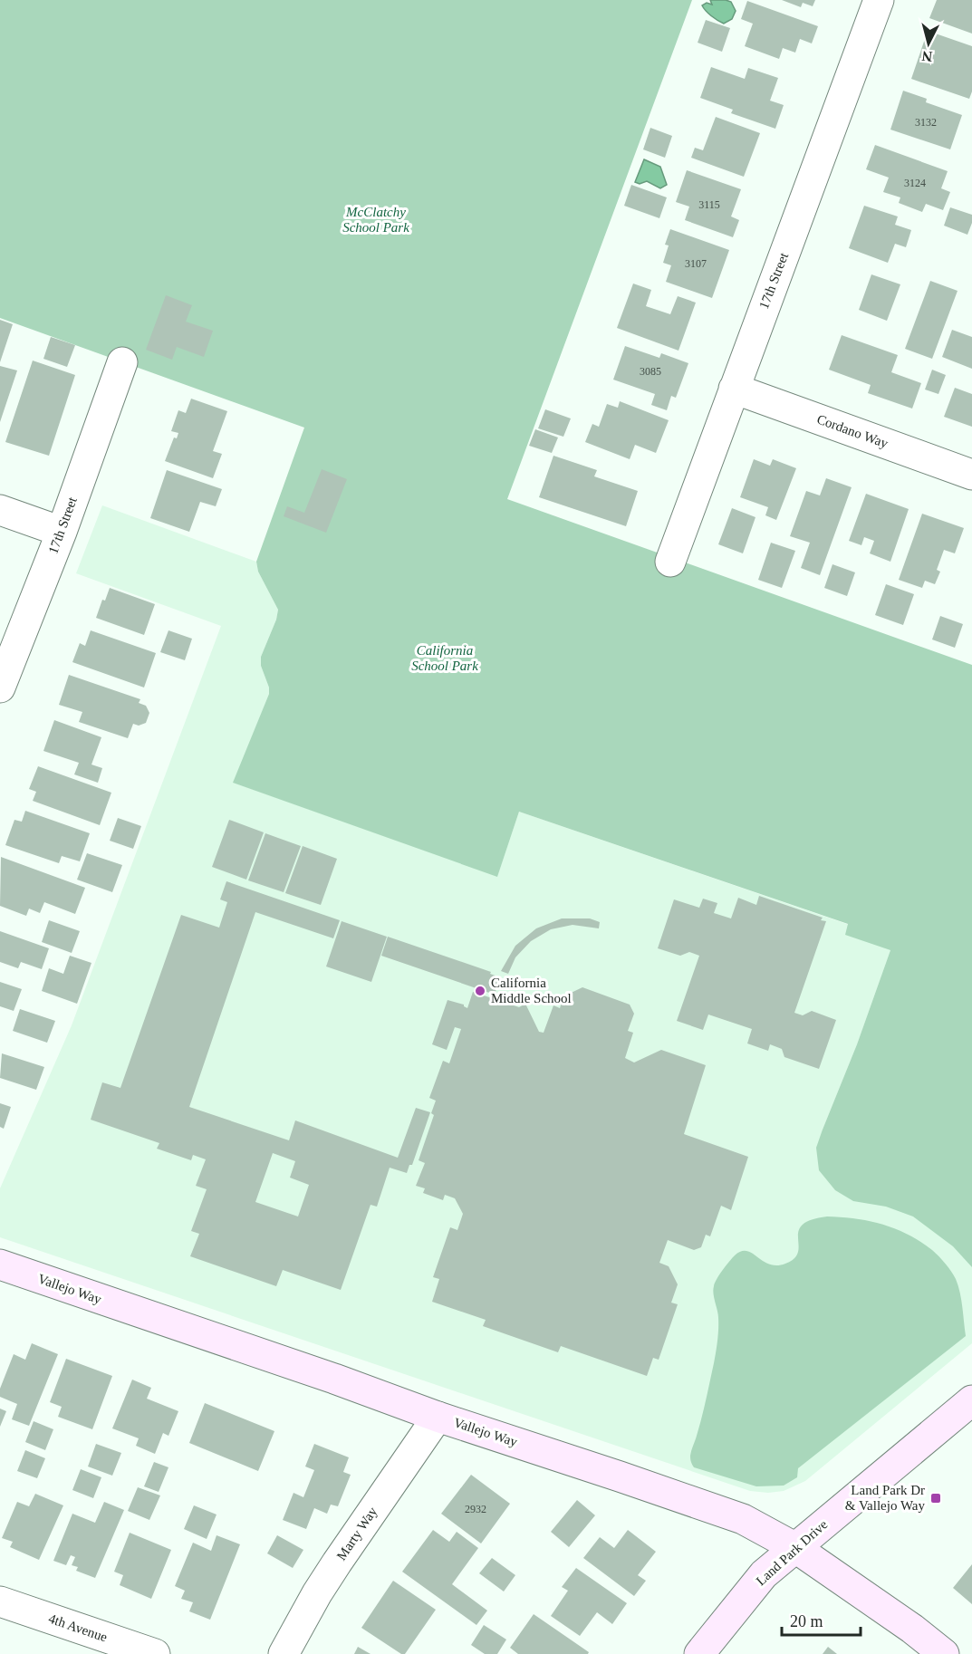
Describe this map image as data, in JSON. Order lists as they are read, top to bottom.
{
  "streets": {
    "street": [
      "17th Street",
      "Cordano Way",
      "Vallejo Way",
      "Marty Way",
      "Land Park Drive",
      "4th Avenue"
    ]
  },
  "crossings": [
    ["17th Street", "Cordano Way"],
    ["Vallejo Way", "Marty Way"],
    ["Vallejo Way", "Land Park Drive"]
  ],
  "parks": ["McClatchy School Park", "California School Park"],
  "places": {
    "other": ["California Middle School"],
    "transit": ["Land Park Dr & Vallejo Way"]
  },
  "house_numbers": [
    "3132",
    "3124",
    "3115",
    "3107",
    "3085",
    "2932"
  ],
  "scale_bar": "20 m",
  "north": "bottom"
}
